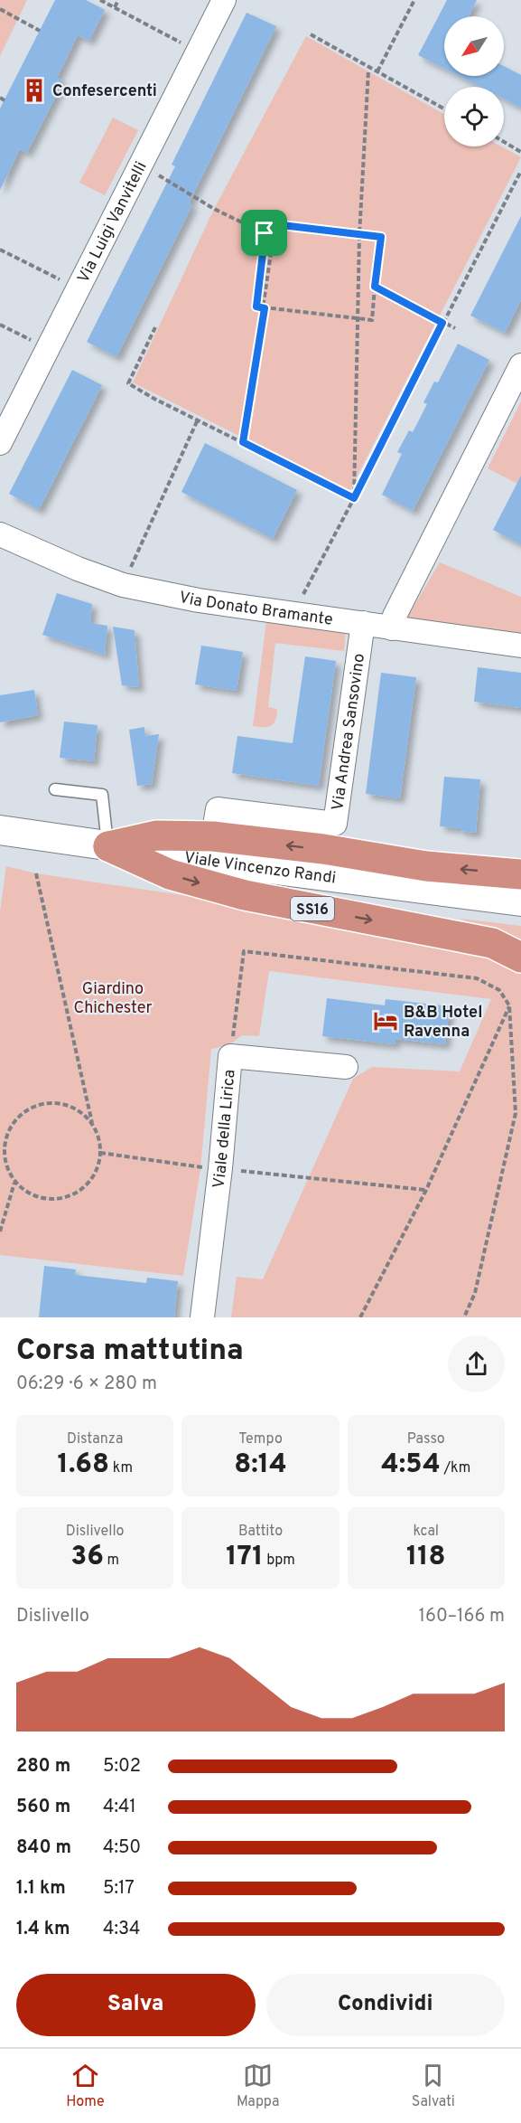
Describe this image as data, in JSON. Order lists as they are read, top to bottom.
{
  "streets": {
    "highway": ["SS16"],
    "street": [
      "Via Luigi Vanvitelli",
      "Via Donato Bramante",
      "Via Andrea Sansovino",
      "Viale Vincenzo Randi",
      "Viale della Lirica"
    ]
  },
  "crossings": [
    ["Via Donato Bramante", "Via Andrea Sansovino"],
    ["Viale Vincenzo Randi", "SS16"]
  ],
  "parks": ["Giardino Chichester"],
  "places": {
    "building": ["Confesercenti"],
    "hotel": ["B&B Hotel Ravenna"]
  },
  "north": "bottom left",
  "page": {
    "heading": ["Corsa mattutina", "06:29 · 6 × 280 m"],
    "stats": [
      ["Distanza", "1.68 km"],
      ["Tempo", "8:14"],
      ["Passo", "4:54 /km"],
      ["Dislivello", "36 m"],
      ["Battito", "171 bpm"],
      ["kcal", "118"]
    ],
    "chart": ["Dislivello", "160–166 m"],
    "list": [
      {
        "name": "280 m",
        "note": "5:02"
      },
      {
        "name": "560 m",
        "note": "4:41"
      },
      {
        "name": "840 m",
        "note": "4:50"
      },
      {
        "name": "1.1 km",
        "note": "5:17"
      },
      {
        "name": "1.4 km",
        "note": "4:34"
      }
    ],
    "buttons": ["Salva", "Condividi"],
    "tabs": ["Home", "Mappa", "Salvati"]
  }
}
